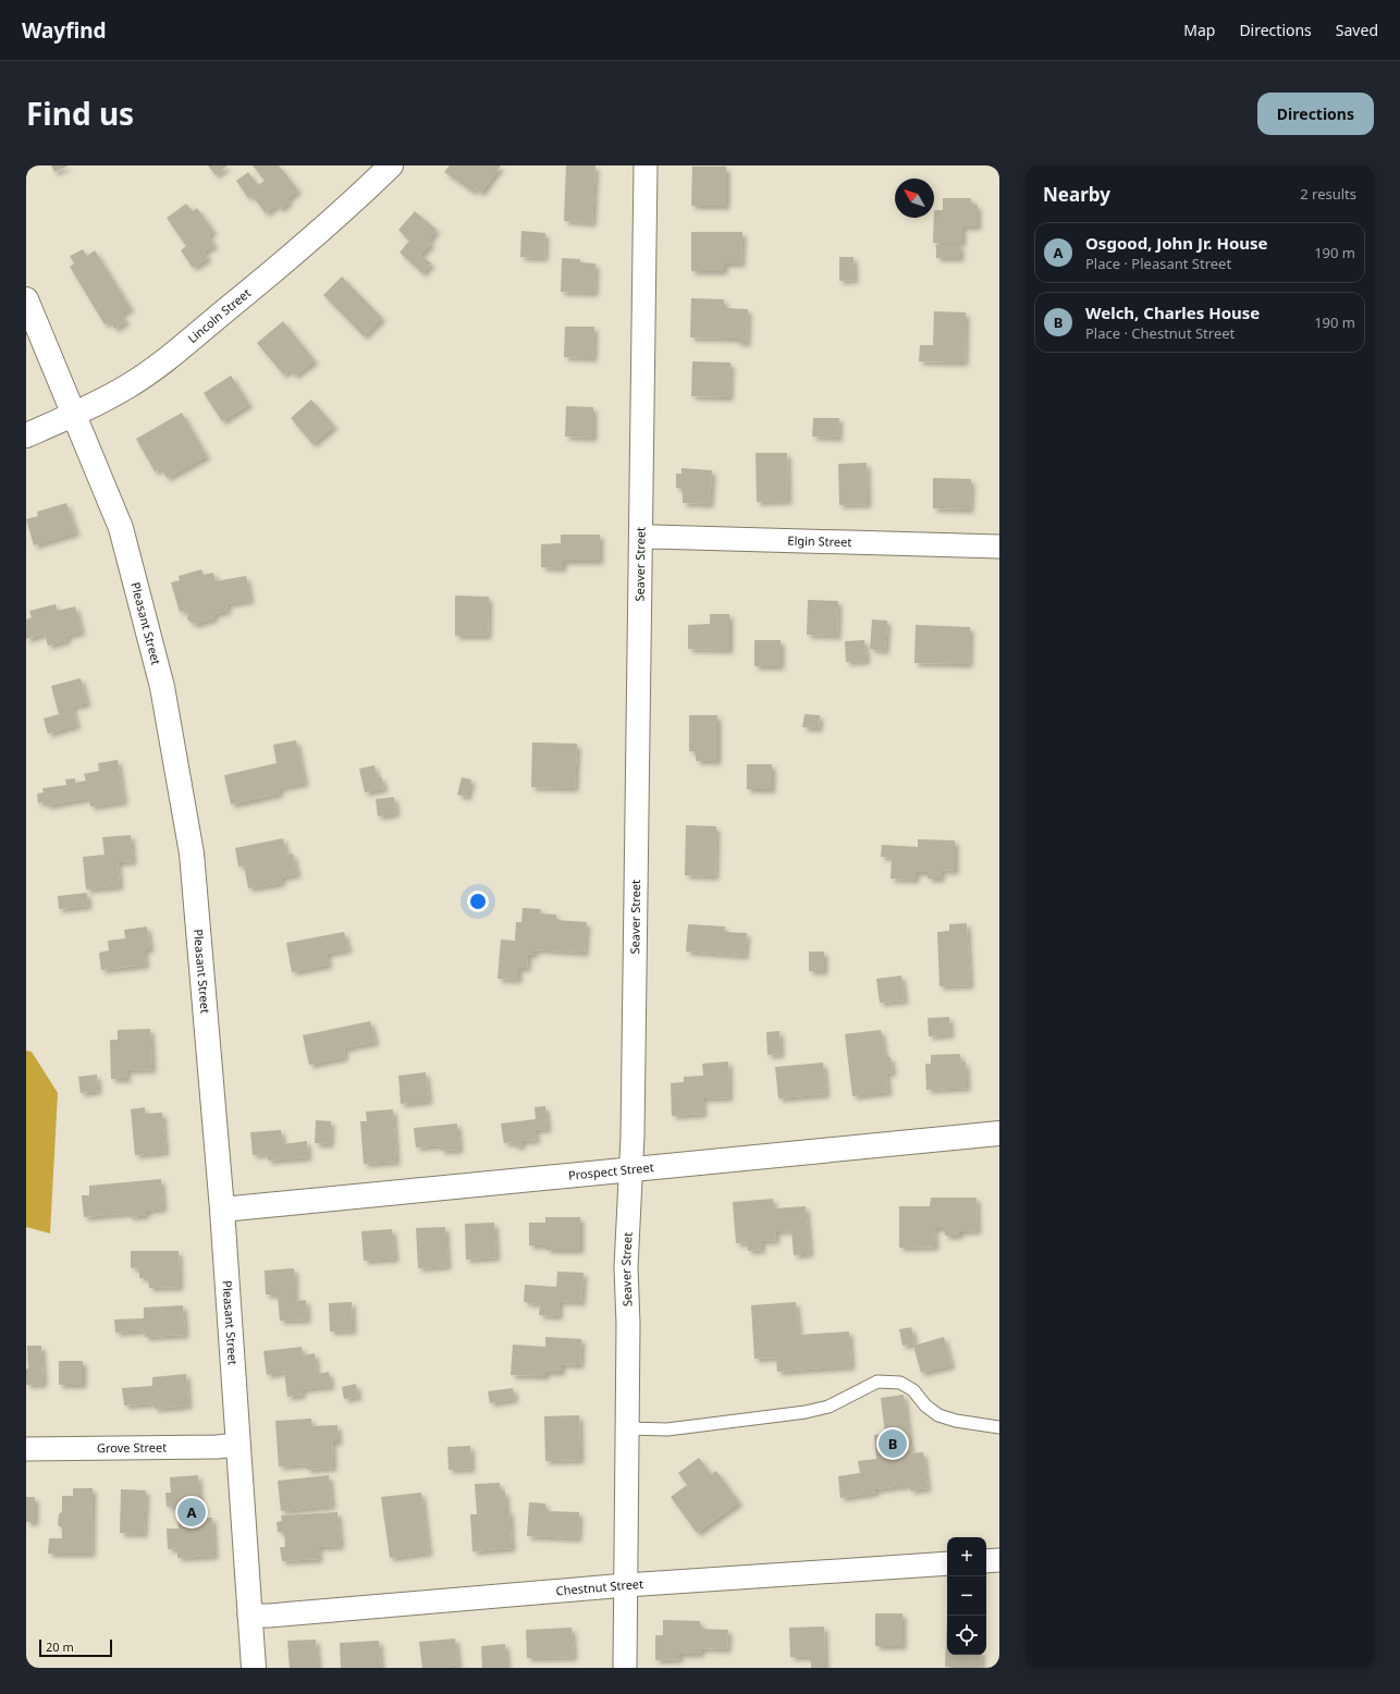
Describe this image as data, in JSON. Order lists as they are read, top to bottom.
{
  "streets": {
    "main road": ["Lincoln Street", "Pleasant Street", "Prospect Street"],
    "street": [
      "Elgin Street",
      "Seaver Street",
      "Grove Street",
      "Chestnut Street"
    ]
  },
  "crossings": [
    ["Lincoln Street", "Pleasant Street"],
    ["Elgin Street", "Seaver Street"],
    ["Seaver Street", "Prospect Street"],
    ["Seaver Street", "Chestnut Street"],
    ["Pleasant Street", "Prospect Street"],
    ["Pleasant Street", "Grove Street"],
    ["Pleasant Street", "Chestnut Street"]
  ],
  "scale_bar": "20 m",
  "north": "top left",
  "page": {
    "header": "Wayfind",
    "nav": ["Map", "Directions", "Saved"],
    "title": "Find us",
    "buttons": "Directions",
    "heading": ["Nearby", "2 results"],
    "list": [
      {
        "mark": "A",
        "name": "Osgood, John Jr. House",
        "note": "Place · Pleasant Street",
        "value": "190 m"
      },
      {
        "mark": "B",
        "name": "Welch, Charles House",
        "note": "Place · Chestnut Street",
        "value": "190 m"
      }
    ],
    "pins": ["B", "A"],
    "map_buttons": ["+", "−"],
    "scale": "20 m"
  }
}
